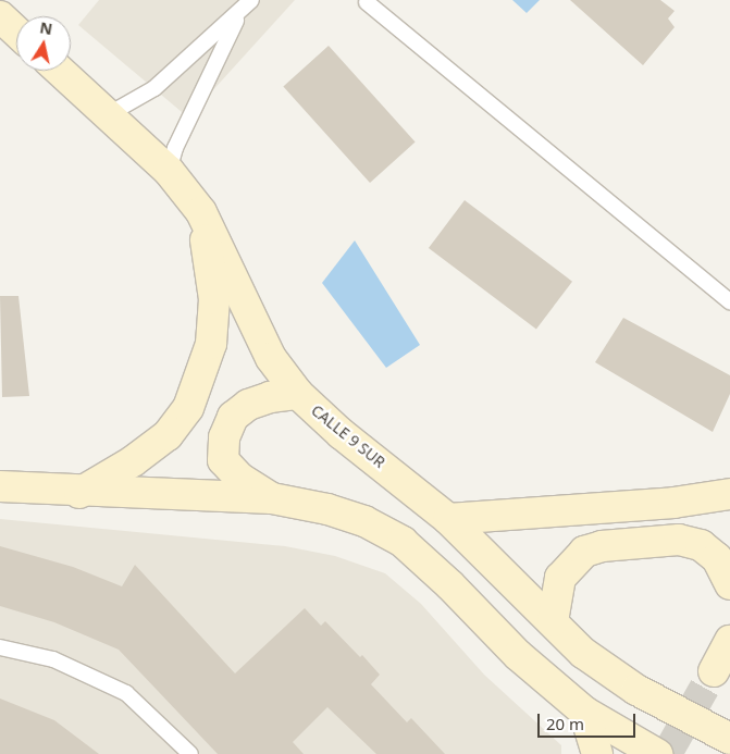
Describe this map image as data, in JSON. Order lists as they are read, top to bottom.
{
  "streets": {
    "main road": ["CALLE 9 SUR"]
  },
  "scale_bar": "20 m",
  "north": "top"
}
